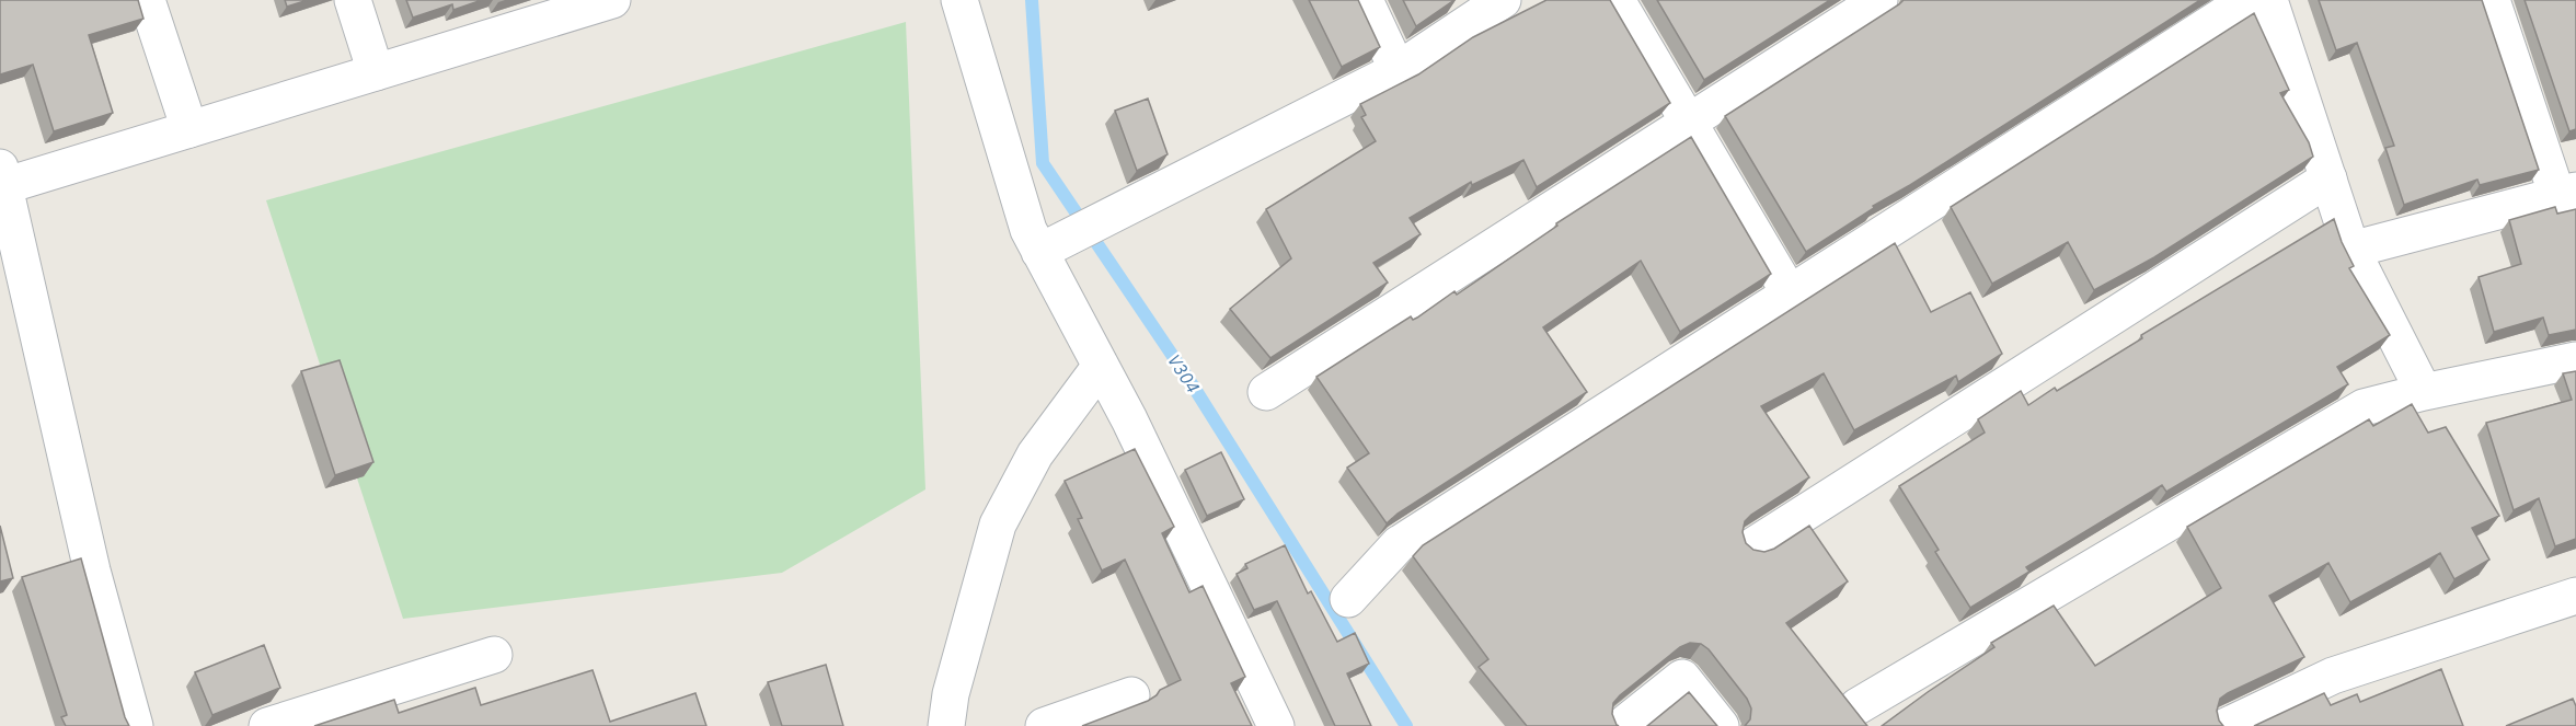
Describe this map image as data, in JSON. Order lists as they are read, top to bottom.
{
  "water": ["V304"]
}
